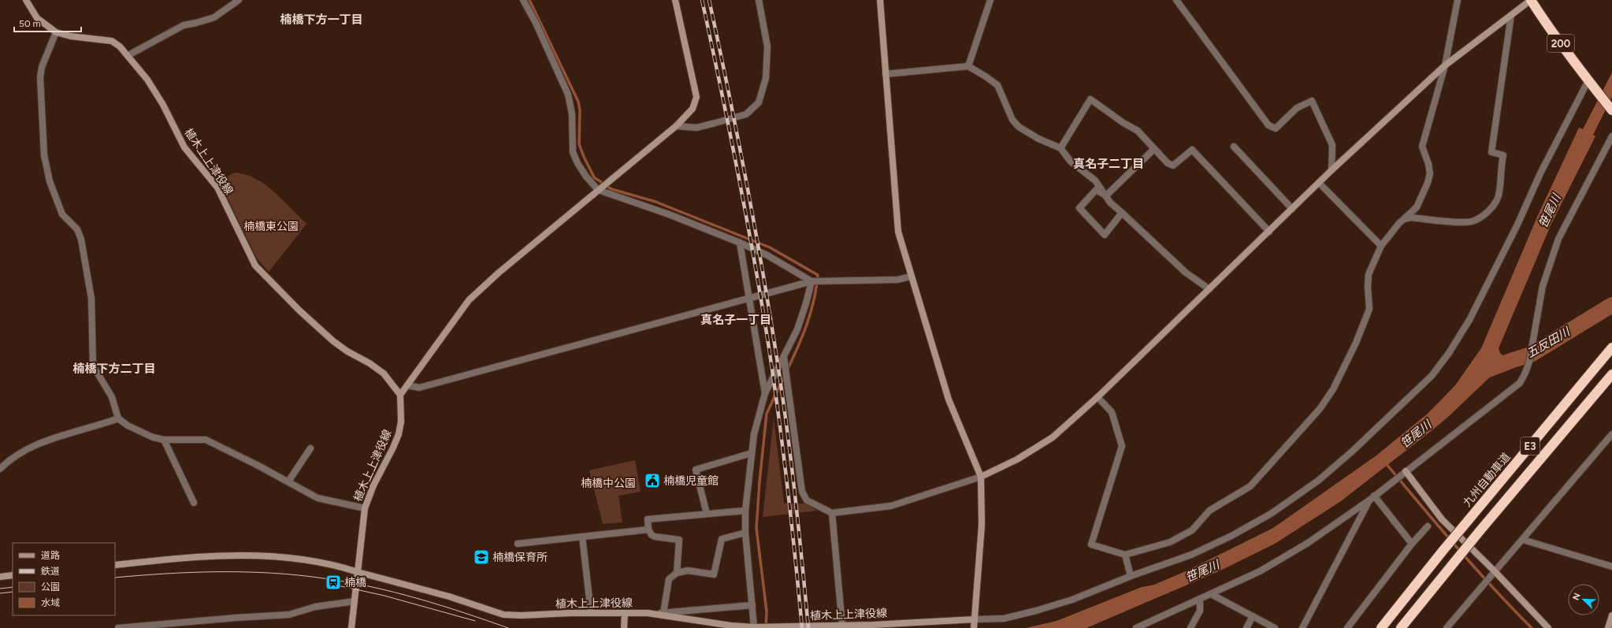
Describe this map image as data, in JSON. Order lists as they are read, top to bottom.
{
  "streets": {
    "highway": ["200", "E3", "九州自動車道"],
    "street": ["植木上上津役線"]
  },
  "districts": [
    "楠橋下方一丁目",
    "真名子二丁目",
    "真名子一丁目",
    "楠橋下方二丁目"
  ],
  "water": ["笹尾川", "五反田川"],
  "parks": ["楠橋東公園", "楠橋中公園"],
  "places": {
    "public building": ["楠橋児童館"],
    "school or university": ["楠橋保育所"],
    "station": ["楠橋"]
  },
  "legend": [
    "道路",
    "鉄道",
    "公園",
    "水域"
  ],
  "scale_bar": "50 m",
  "north": "top left"
}
